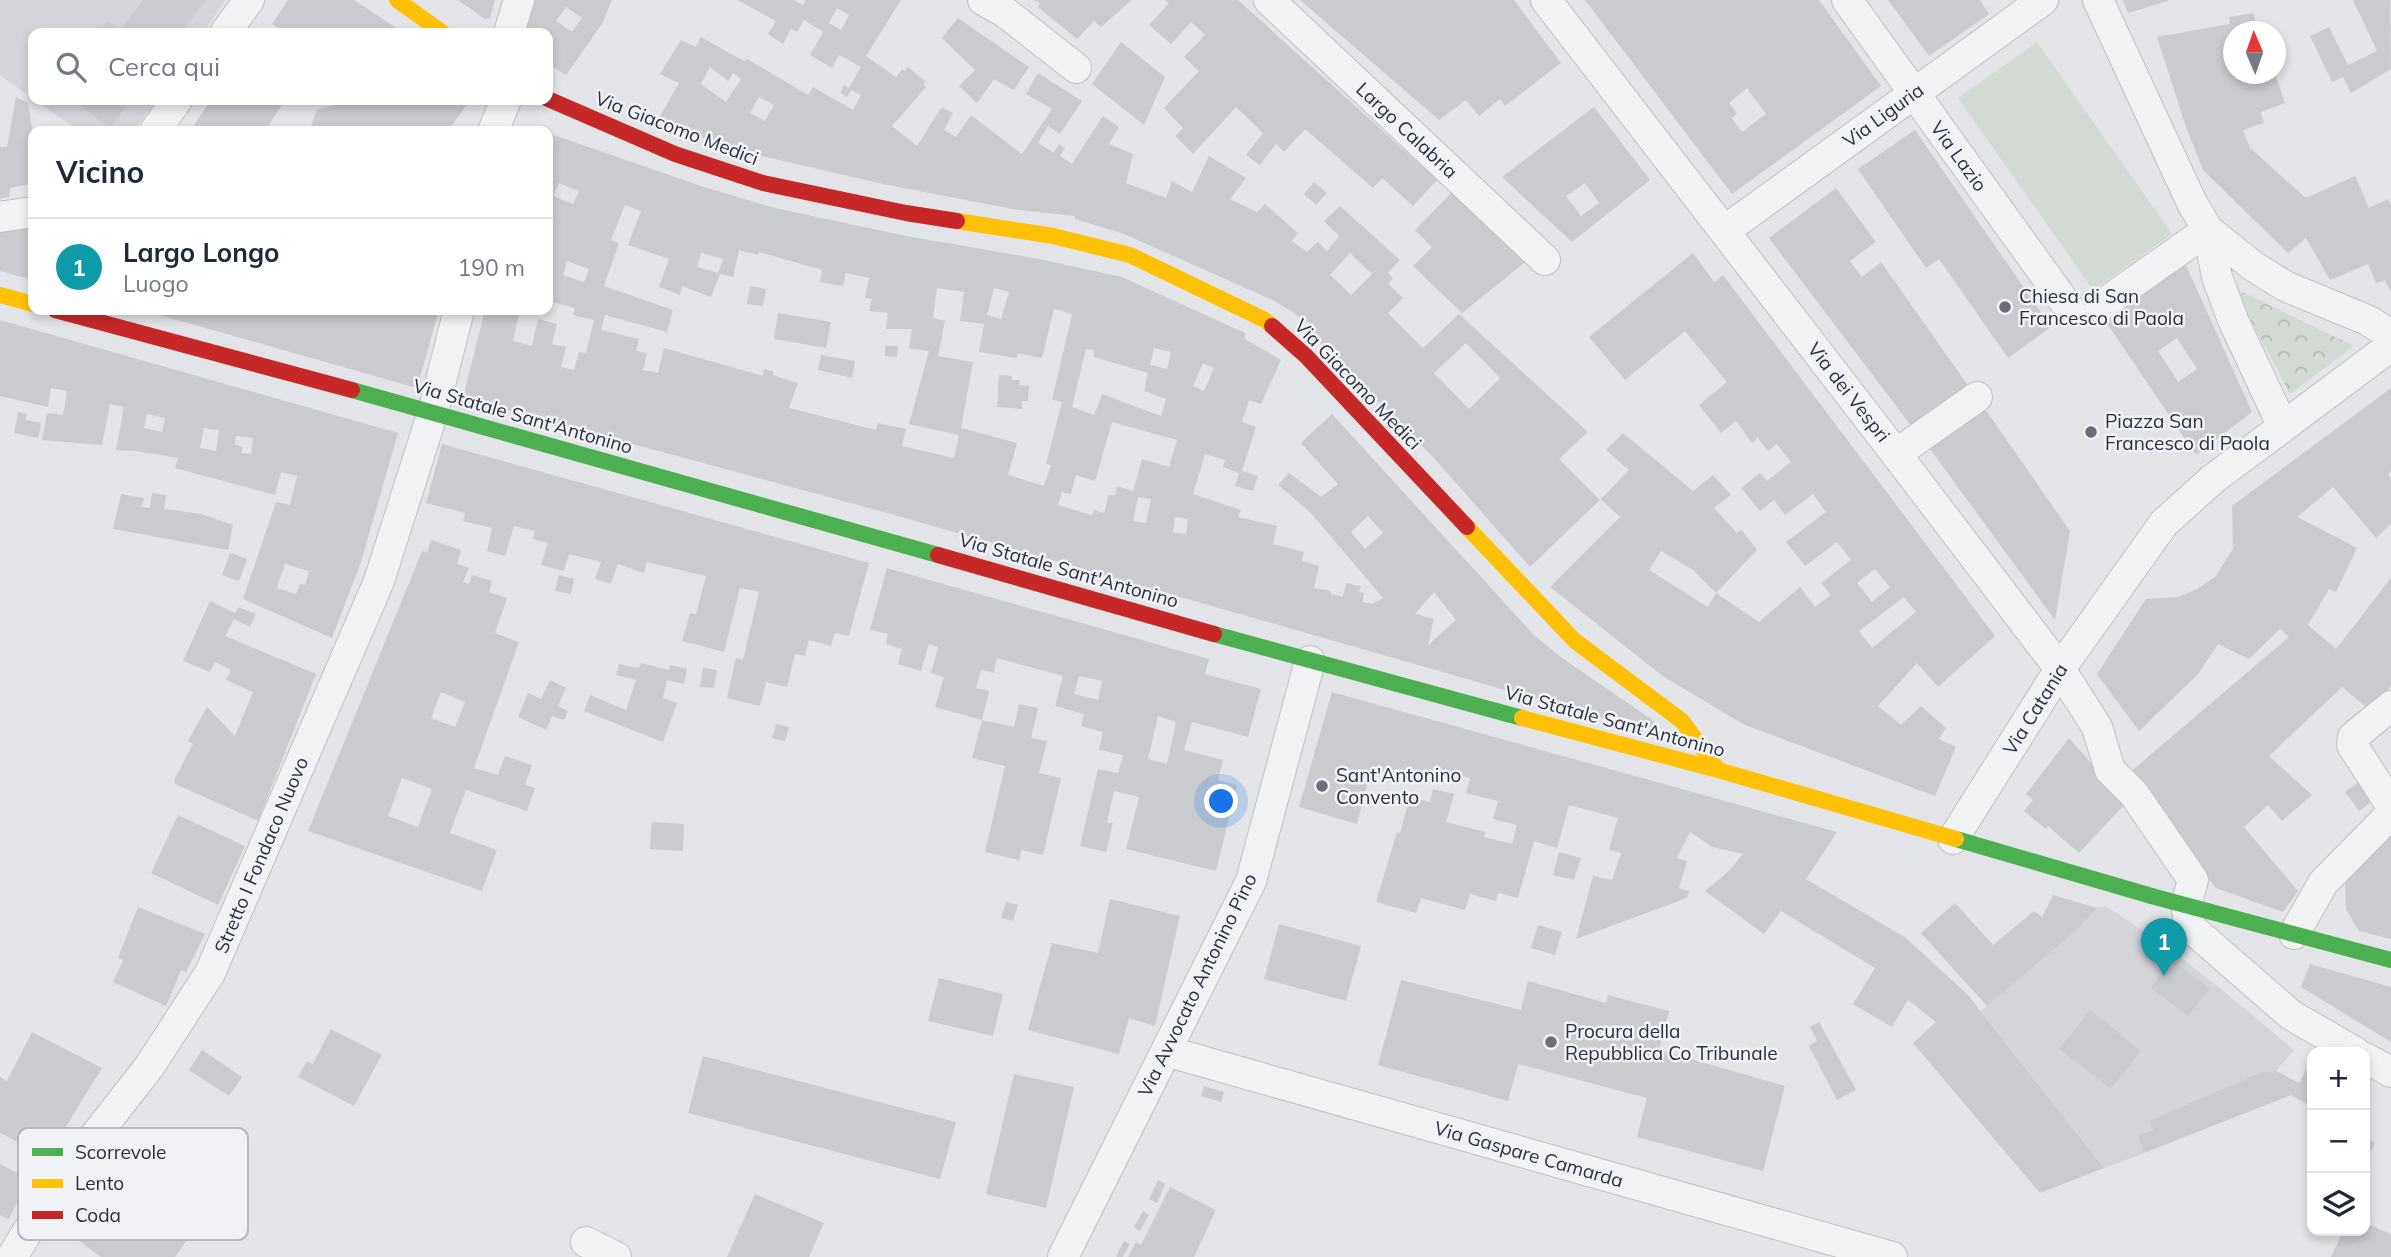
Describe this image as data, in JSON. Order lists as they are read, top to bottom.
{
  "streets": {
    "street": [
      "Via Liguria",
      "Via Giacomo Medici",
      "Largo Calabria",
      "Via Lazio",
      "Via dei Vespri",
      "Via Statale Sant'Antonino",
      "Via Catania",
      "Stretto I Fondaco Nuovo",
      "Via Avvocato Antonino Pino",
      "Via Gaspare Camarda"
    ]
  },
  "crossings": [
    ["Via Liguria", "Via Lazio"],
    ["Via Liguria", "Via dei Vespri"],
    ["Via Giacomo Medici", "Via Statale Sant'Antonino"],
    ["Via dei Vespri", "Via Statale Sant'Antonino"],
    ["Via dei Vespri", "Via Catania"],
    ["Via Statale Sant'Antonino", "Via Catania"],
    ["Via Statale Sant'Antonino", "Stretto I Fondaco Nuovo"],
    ["Via Statale Sant'Antonino", "Via Avvocato Antonino Pino"],
    ["Via Avvocato Antonino Pino", "Via Gaspare Camarda"]
  ],
  "places": [
    "Chiesa di San Francesco di Paola",
    "Piazza San Francesco di Paola",
    "Sant'Antonino Convento",
    "Procura della Repubblica Co Tribunale"
  ],
  "legend": ["Scorrevole", "Lento", "Coda"],
  "north": "top",
  "page": {
    "search": "Cerca qui",
    "heading": "Vicino",
    "list": [
      {
        "mark": "1",
        "name": "Largo Longo",
        "note": "Luogo",
        "value": "190 m"
      }
    ],
    "pins": "1",
    "map_buttons": ["+", "−"]
  }
}
